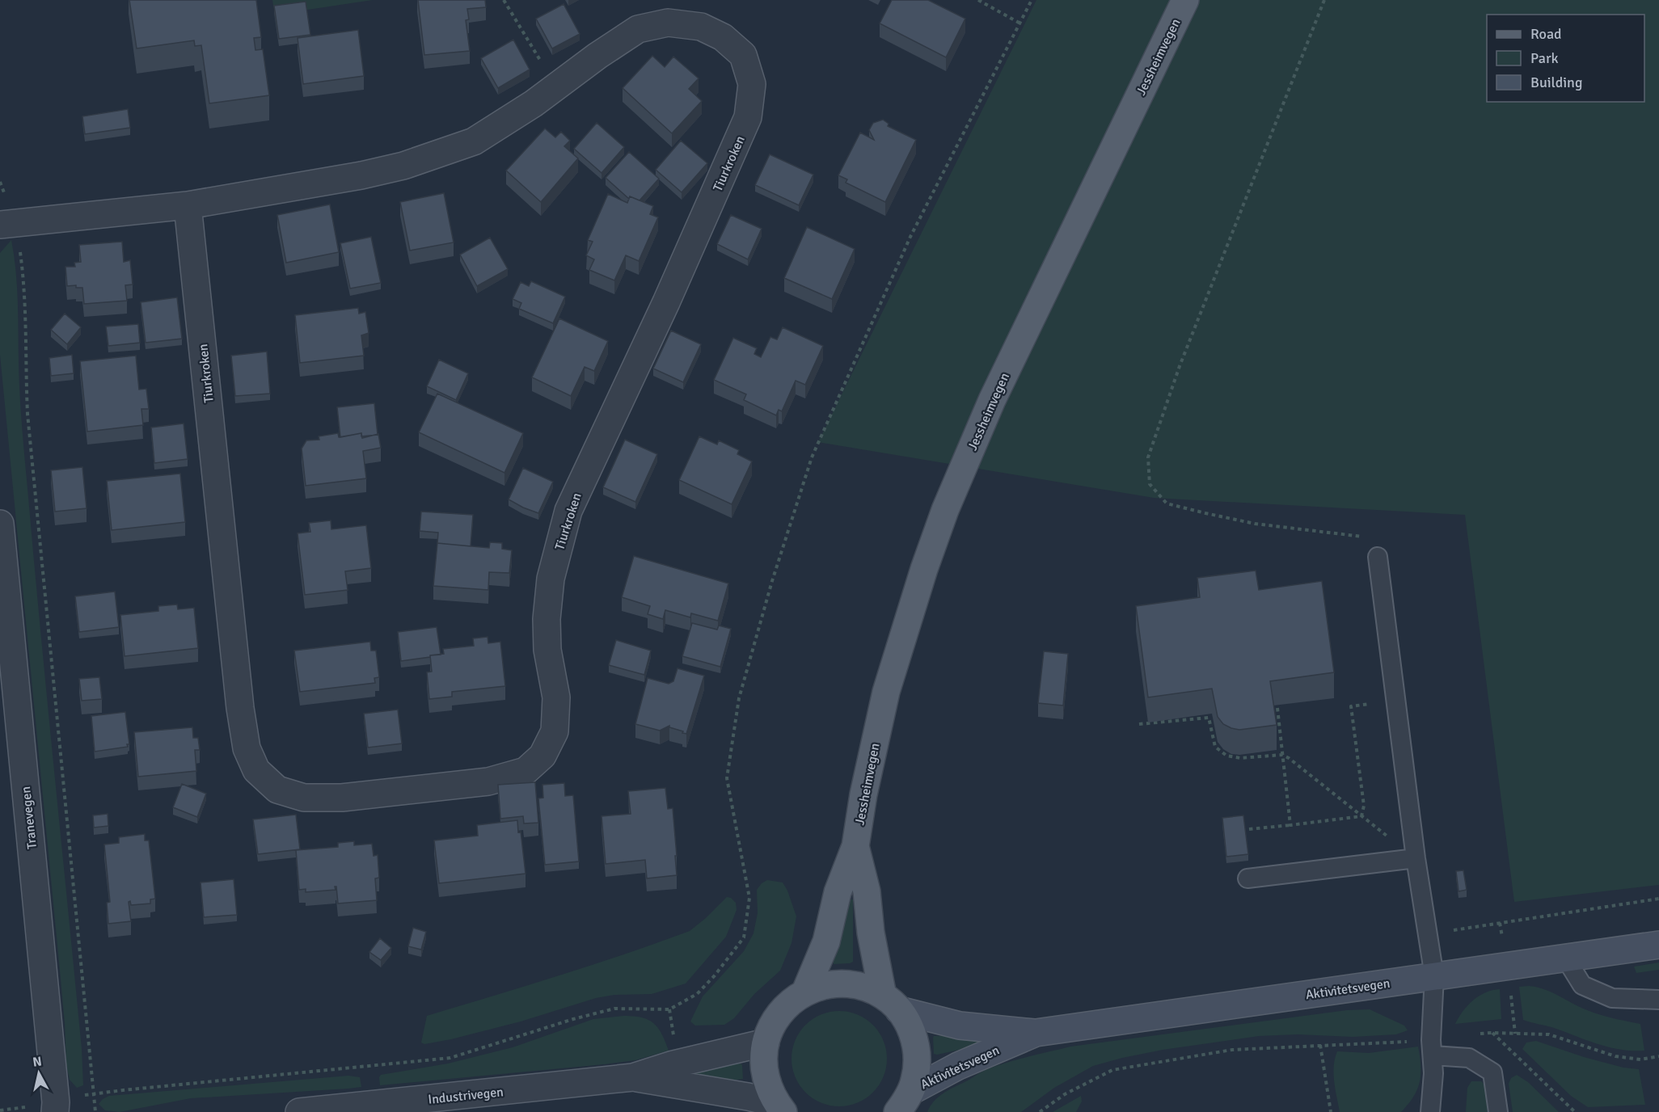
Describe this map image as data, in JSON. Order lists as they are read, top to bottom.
{
  "streets": {
    "main road": ["Jessheimvegen"],
    "street": [
      "Tiurkroken",
      "Tranevegen",
      "Aktivitetsvegen",
      "Industrivegen"
    ]
  },
  "crossings": [
    ["Jessheimvegen", "Aktivitetsvegen"]
  ],
  "legend": ["Road", "Park", "Building"],
  "north": "top"
}
